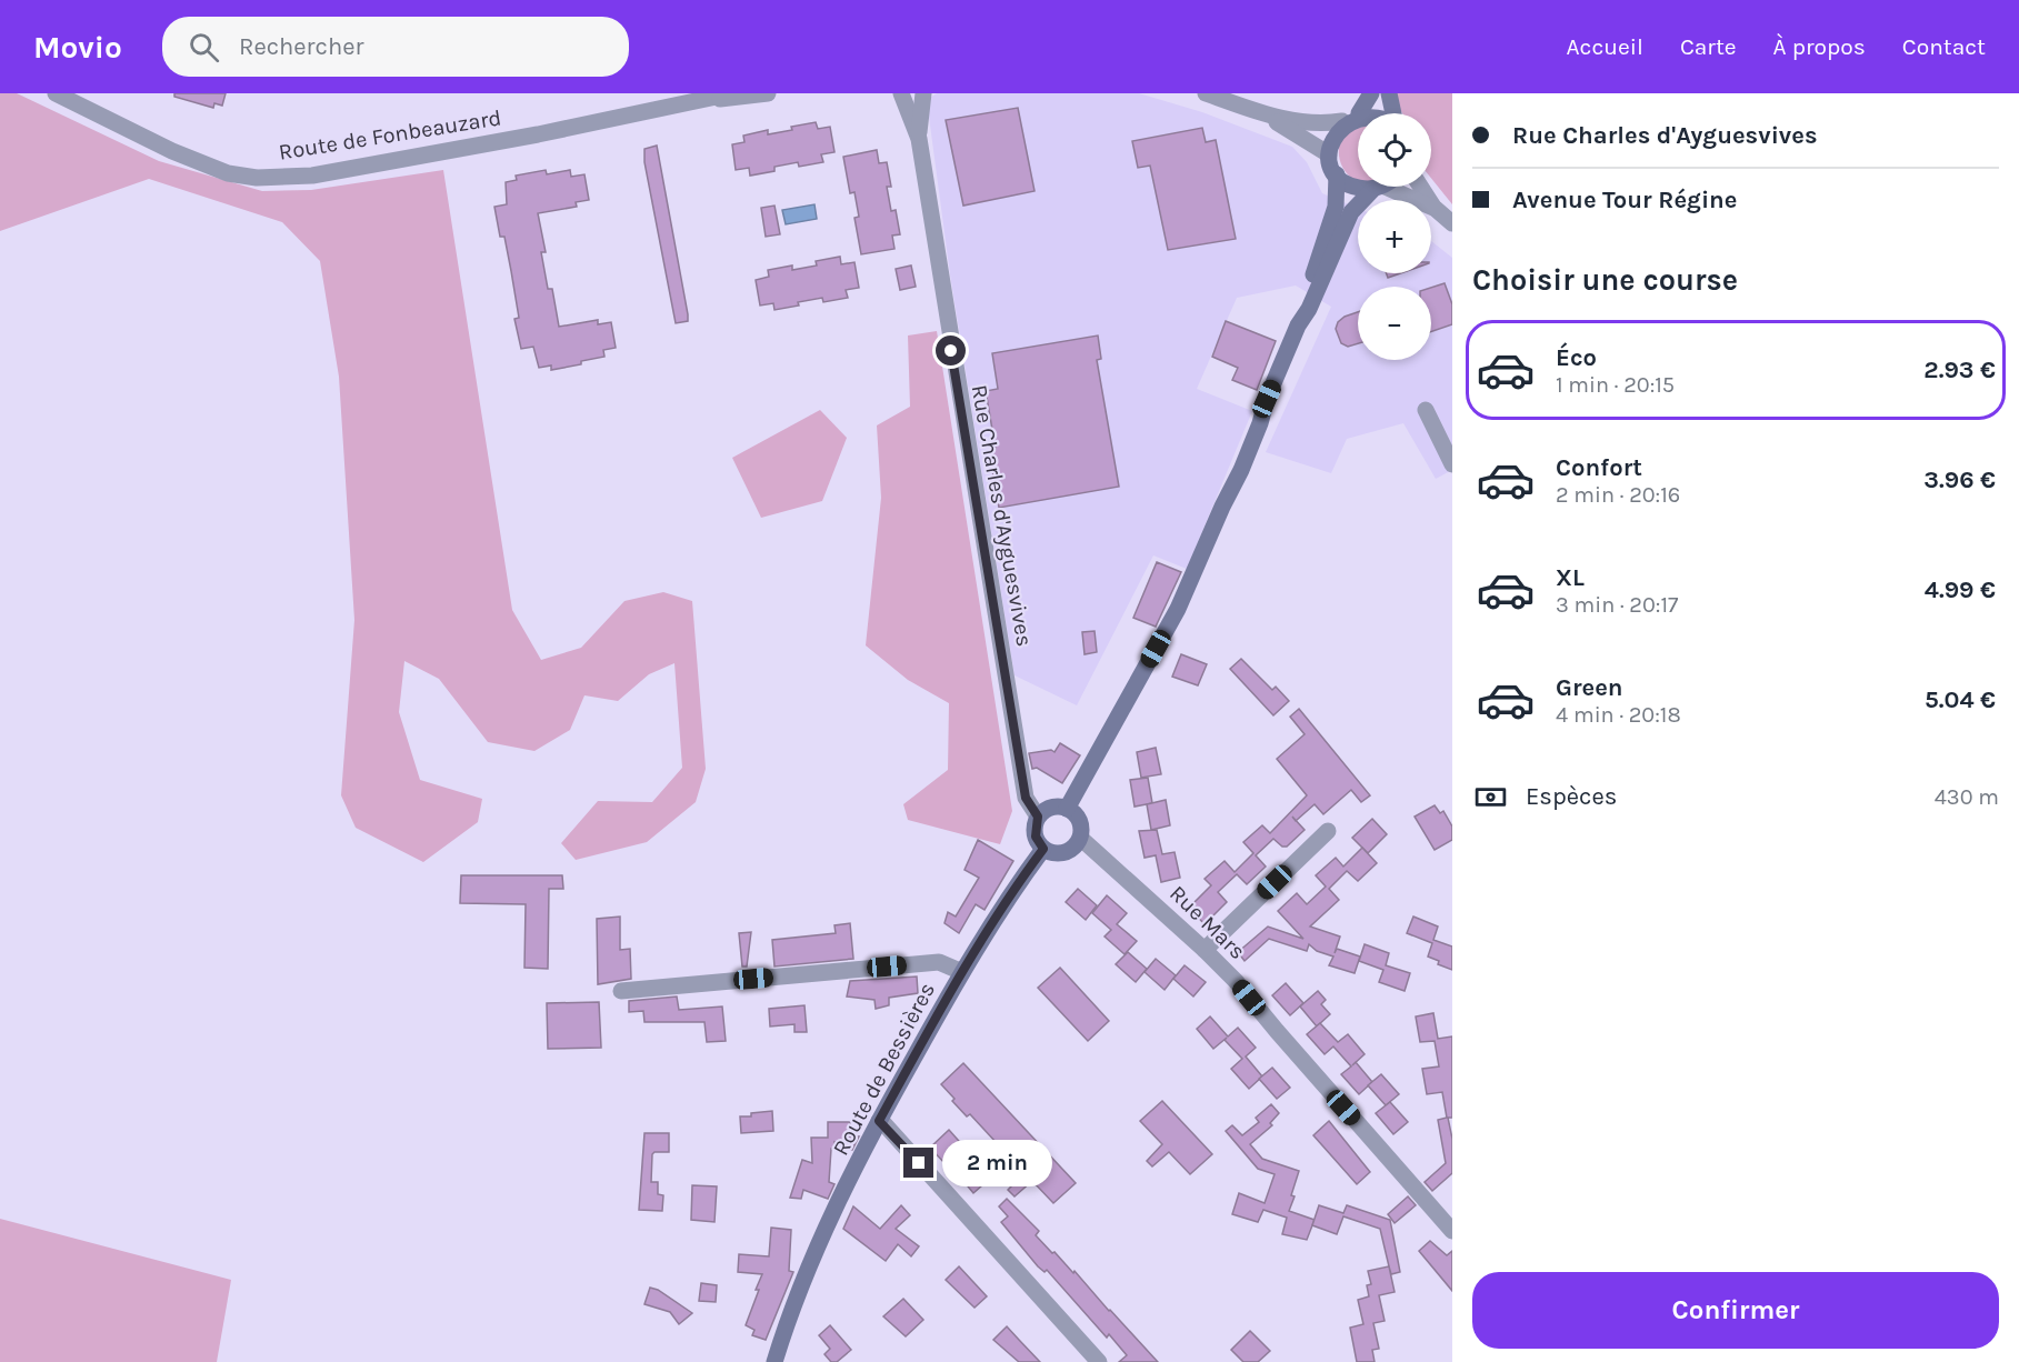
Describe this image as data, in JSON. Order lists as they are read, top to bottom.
{
  "streets": {
    "main road": ["Route de Bessières"],
    "street": ["Route de Fonbeauzard", "Rue Charles d'Ayguesvives", "Rue Mars"]
  },
  "crossings": [
    ["Rue Charles d'Ayguesvives", "Rue Mars"],
    ["Rue Charles d'Ayguesvives", "Route de Bessières"],
    ["Rue Mars", "Route de Bessières"]
  ],
  "page": {
    "header": "Movio",
    "search": "Rechercher",
    "nav": [
      "Accueil",
      "Carte",
      "À propos",
      "Contact"
    ],
    "banner": ["Rue Charles d'Ayguesvives", "Avenue Tour Régine"],
    "map_buttons": ["+", "−"],
    "heading": "Choisir une course",
    "list": [
      {
        "name": "Éco",
        "note": "1 min · 20:15",
        "value": "2.93 €"
      },
      {
        "name": "Confort",
        "note": "2 min · 20:16",
        "value": "3.96 €"
      },
      {
        "name": "XL",
        "note": "3 min · 20:17",
        "value": "4.99 €"
      },
      {
        "name": "Green",
        "note": "4 min · 20:18",
        "value": "5.04 €"
      }
    ],
    "pay": ["Espèces", "430 m"],
    "bubble": "2 min",
    "buttons": "Confirmer"
  }
}
